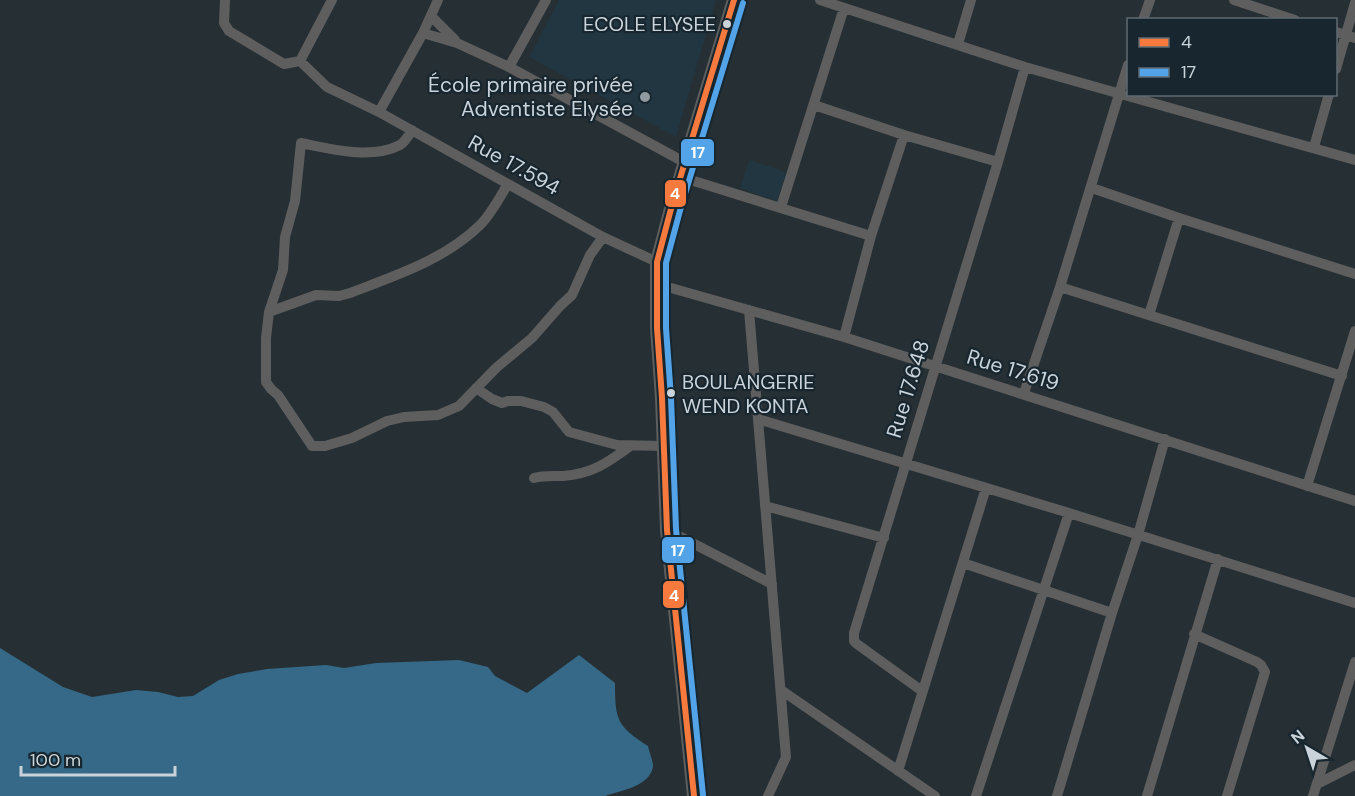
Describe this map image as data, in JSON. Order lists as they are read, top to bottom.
{
  "streets": {
    "street": ["Rue 17.594", "Rue 17.619", "Rue 17.648"]
  },
  "crossings": [
    ["Rue 17.619", "Rue 17.648"]
  ],
  "places": ["ECOLE ELYSEE", "École primaire privée Adventiste Elysée", "BOULANGERIE WEND KONTA"],
  "lines": ["transit line 4", "transit line 17"],
  "legend": ["4", "17"],
  "scale_bar": "100 m",
  "north": "top left"
}
